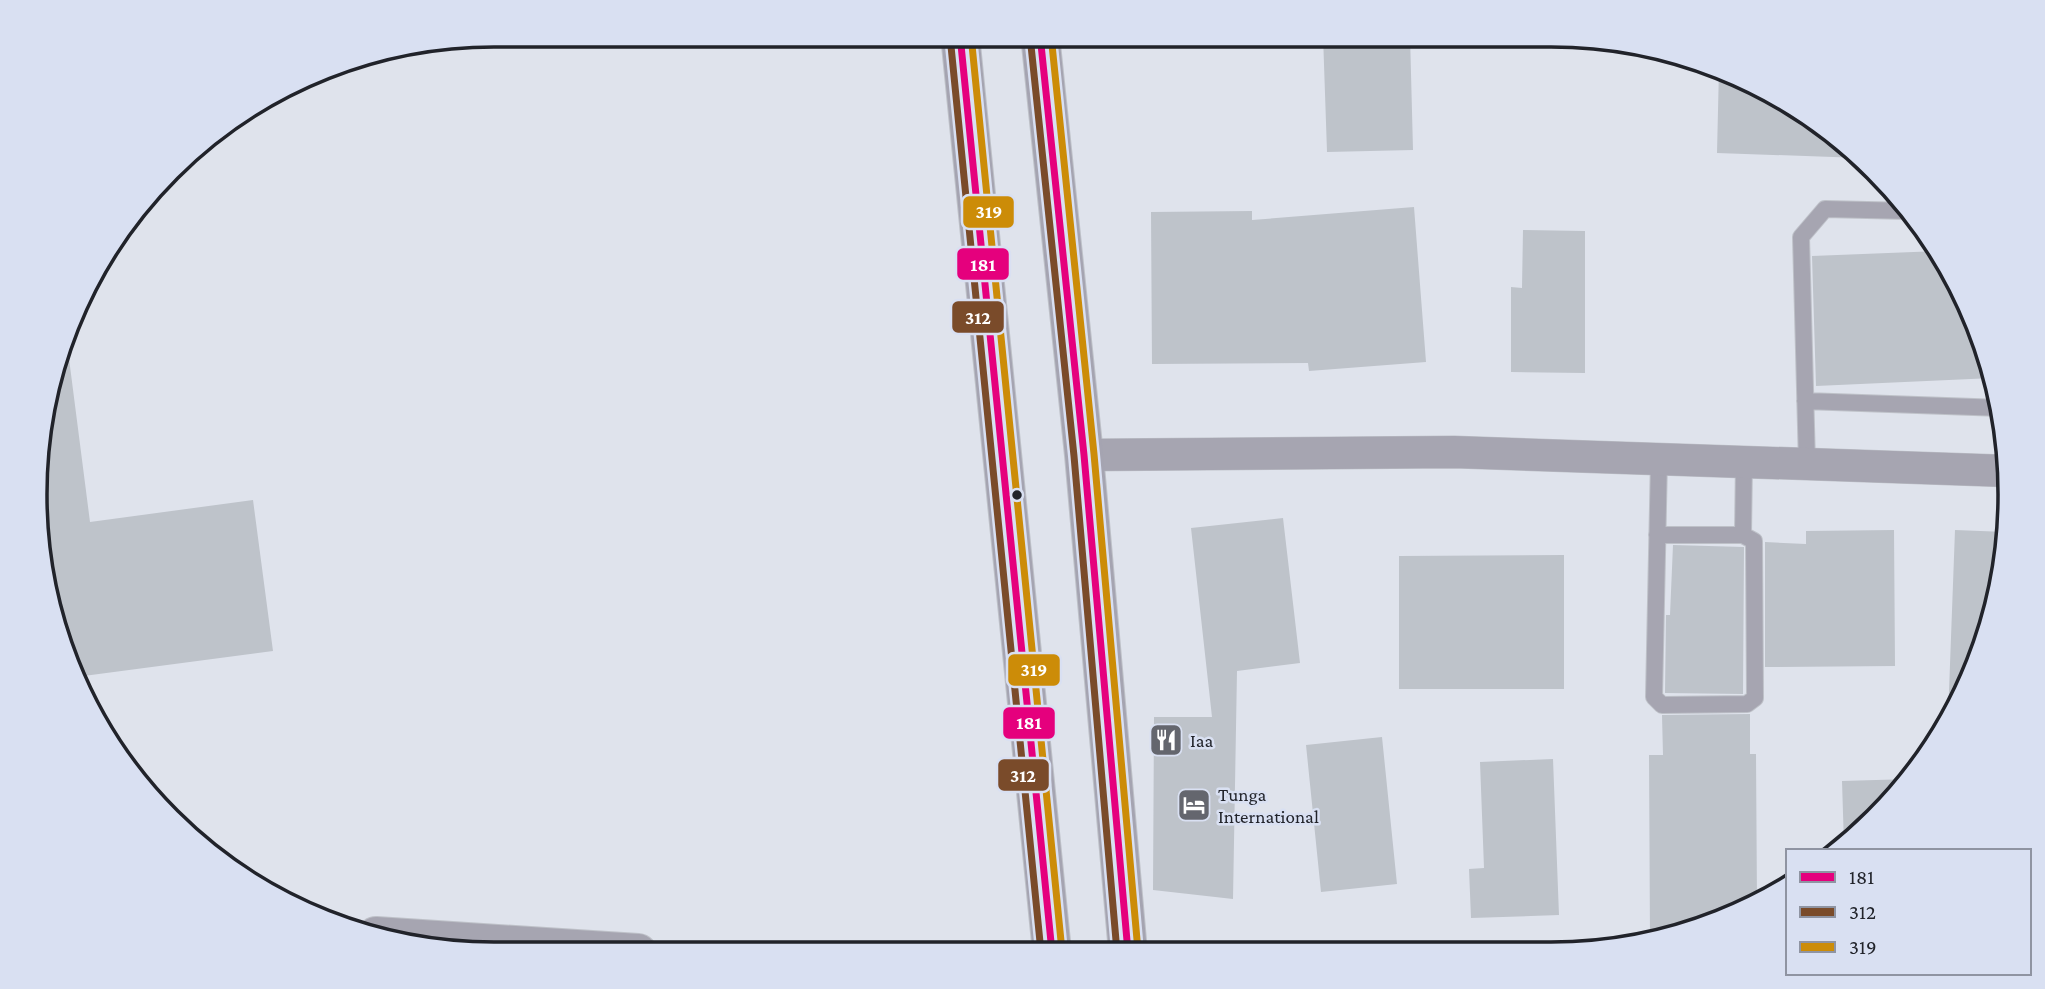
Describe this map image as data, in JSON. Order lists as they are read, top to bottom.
{
  "places": {
    "restaurant": ["Iaa"],
    "hotel": ["Tunga International"]
  },
  "lines": ["transit line 181", "transit line 312", "transit line 319"],
  "legend": ["181", "312", "319"]
}
